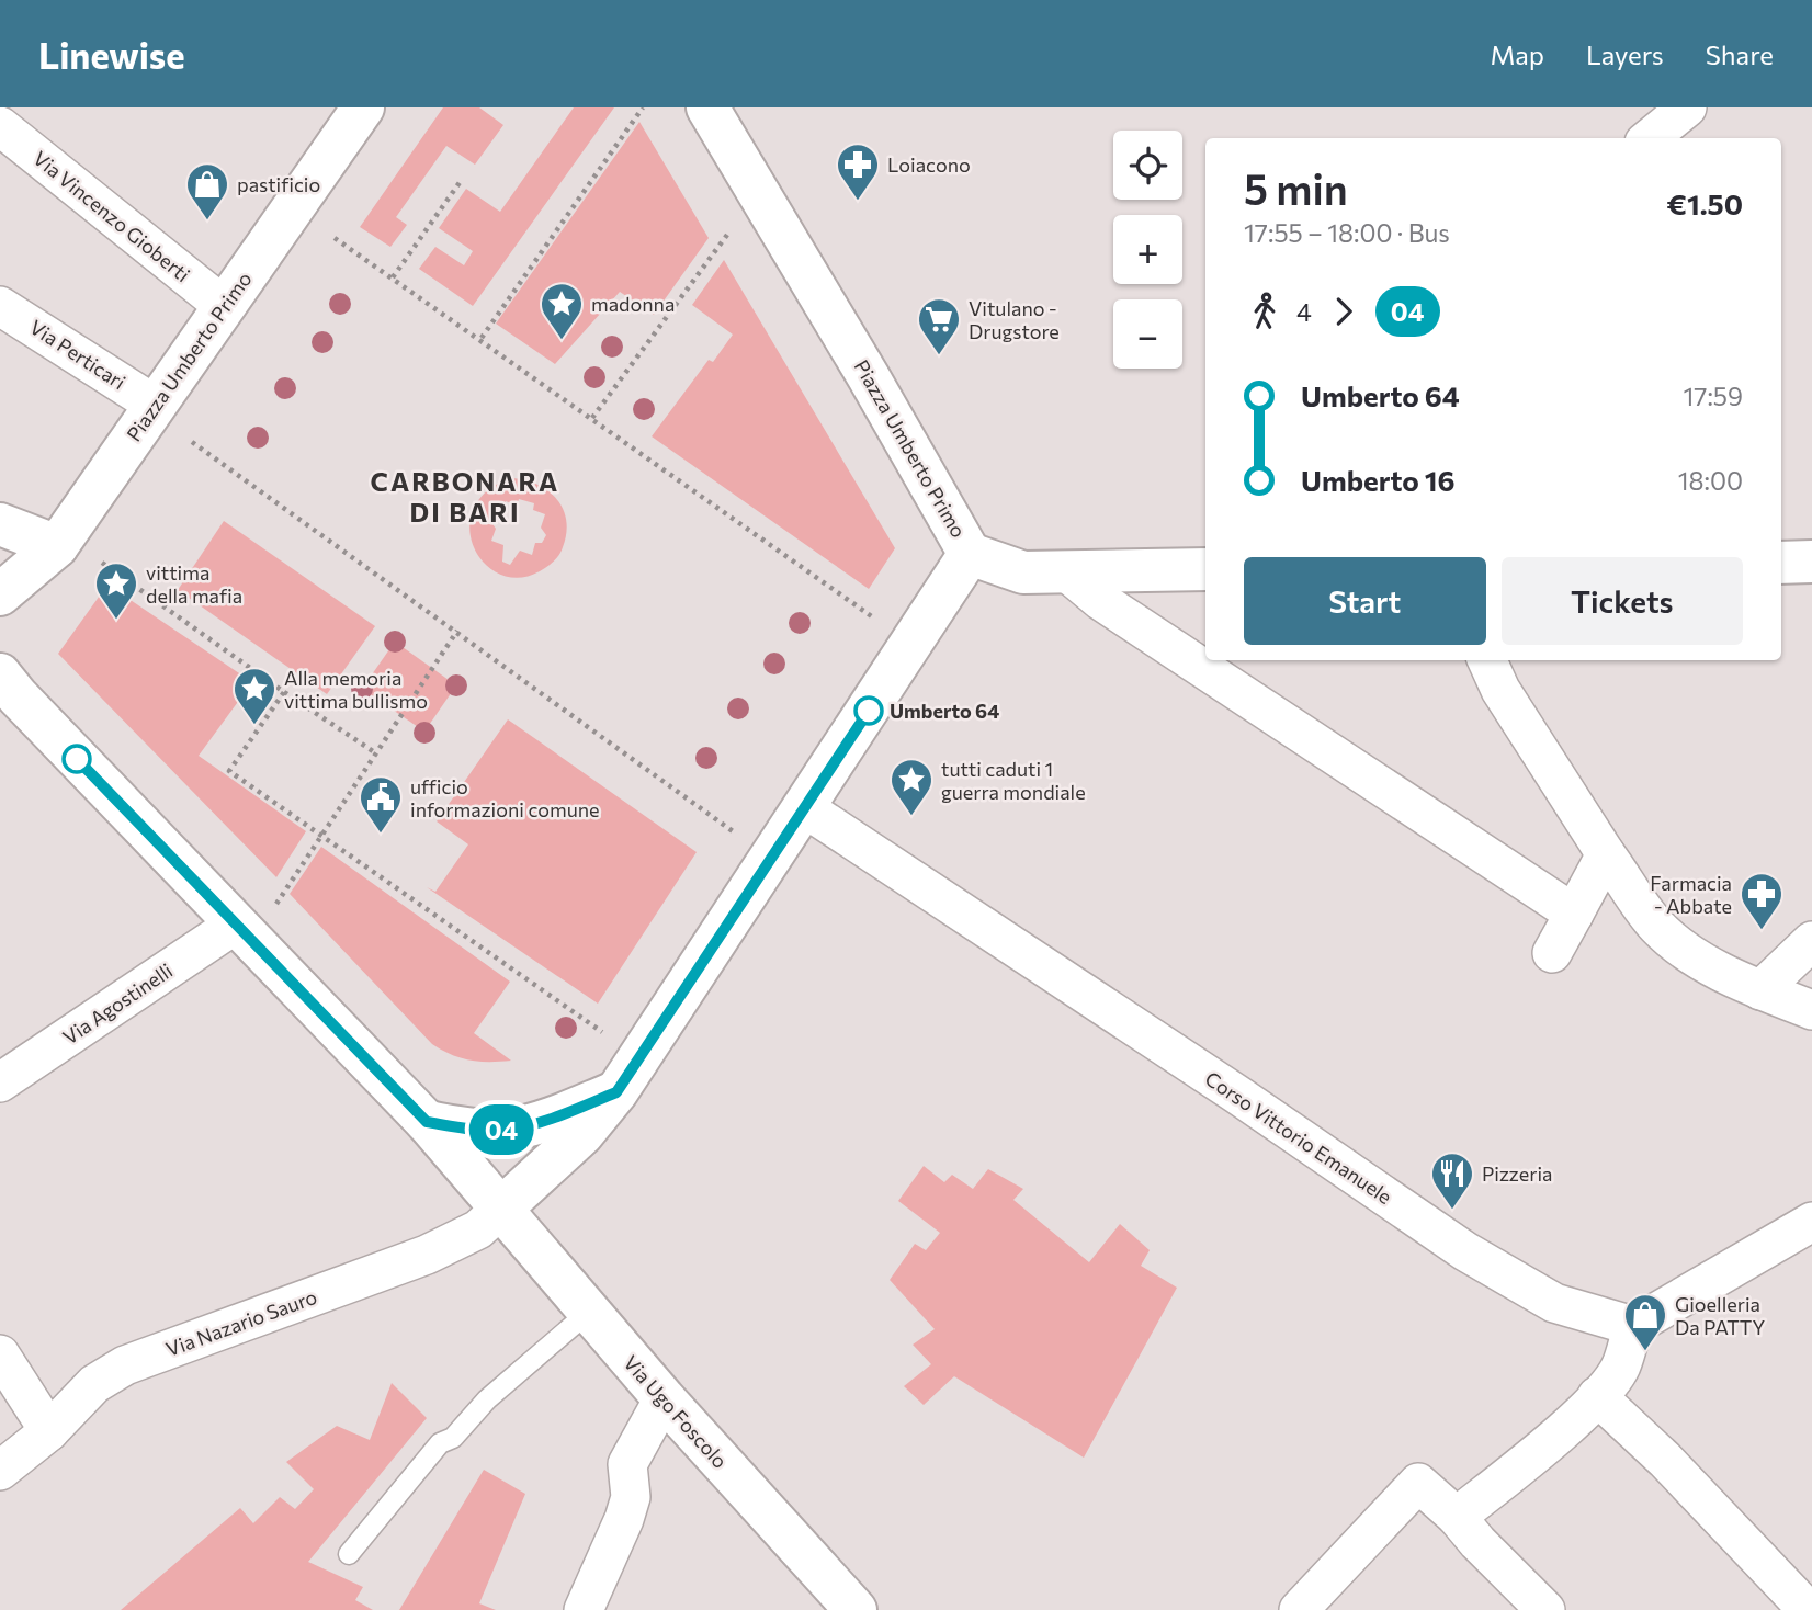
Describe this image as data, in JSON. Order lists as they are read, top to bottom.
{
  "streets": {
    "street": [
      "Via Vincenzo Gioberti",
      "Via Perticari",
      "Piazza Umberto Primo",
      "Via Agostinelli",
      "Corso Vittorio Emanuele",
      "Via Nazario Sauro",
      "Via Ugo Foscolo"
    ]
  },
  "crossings": [
    ["Via Vincenzo Gioberti", "Piazza Umberto Primo"],
    ["Via Perticari", "Piazza Umberto Primo"],
    ["Piazza Umberto Primo", "Corso Vittorio Emanuele"],
    ["Piazza Umberto Primo", "Via Nazario Sauro"],
    ["Piazza Umberto Primo", "Via Ugo Foscolo"],
    ["Via Nazario Sauro", "Via Ugo Foscolo"]
  ],
  "districts": ["CARBONARA DI BARI"],
  "places": {
    "pharmacy": ["Loiacono", "Farmacia - Abbate"],
    "shop": ["pastificio", "Gioelleria Da PATTY"],
    "place": [
      "madonna",
      "vittima della mafia",
      "Alla memoria vittima bullismo",
      "tutti caduti 1 guerra mondiale"
    ],
    "supermarket": ["Vitulano - Drugstore"],
    "other": ["Umberto 64"],
    "public building": ["ufficio informazioni comune"],
    "restaurant": ["Pizzeria"]
  },
  "lines": ["bus line 04"],
  "page": {
    "header": "Linewise",
    "nav": ["Map", "Layers", "Share"],
    "on_map": "04",
    "map_buttons": ["+", "−"],
    "heading": ["5 min", "17:55 – 18:00 · Bus", "€1.50"],
    "legs": ["4", "04"],
    "list": [
      {
        "name": "Umberto 64",
        "value": "17:59"
      },
      {
        "name": "Umberto 16",
        "value": "18:00"
      }
    ],
    "buttons": ["Start", "Tickets"]
  }
}
